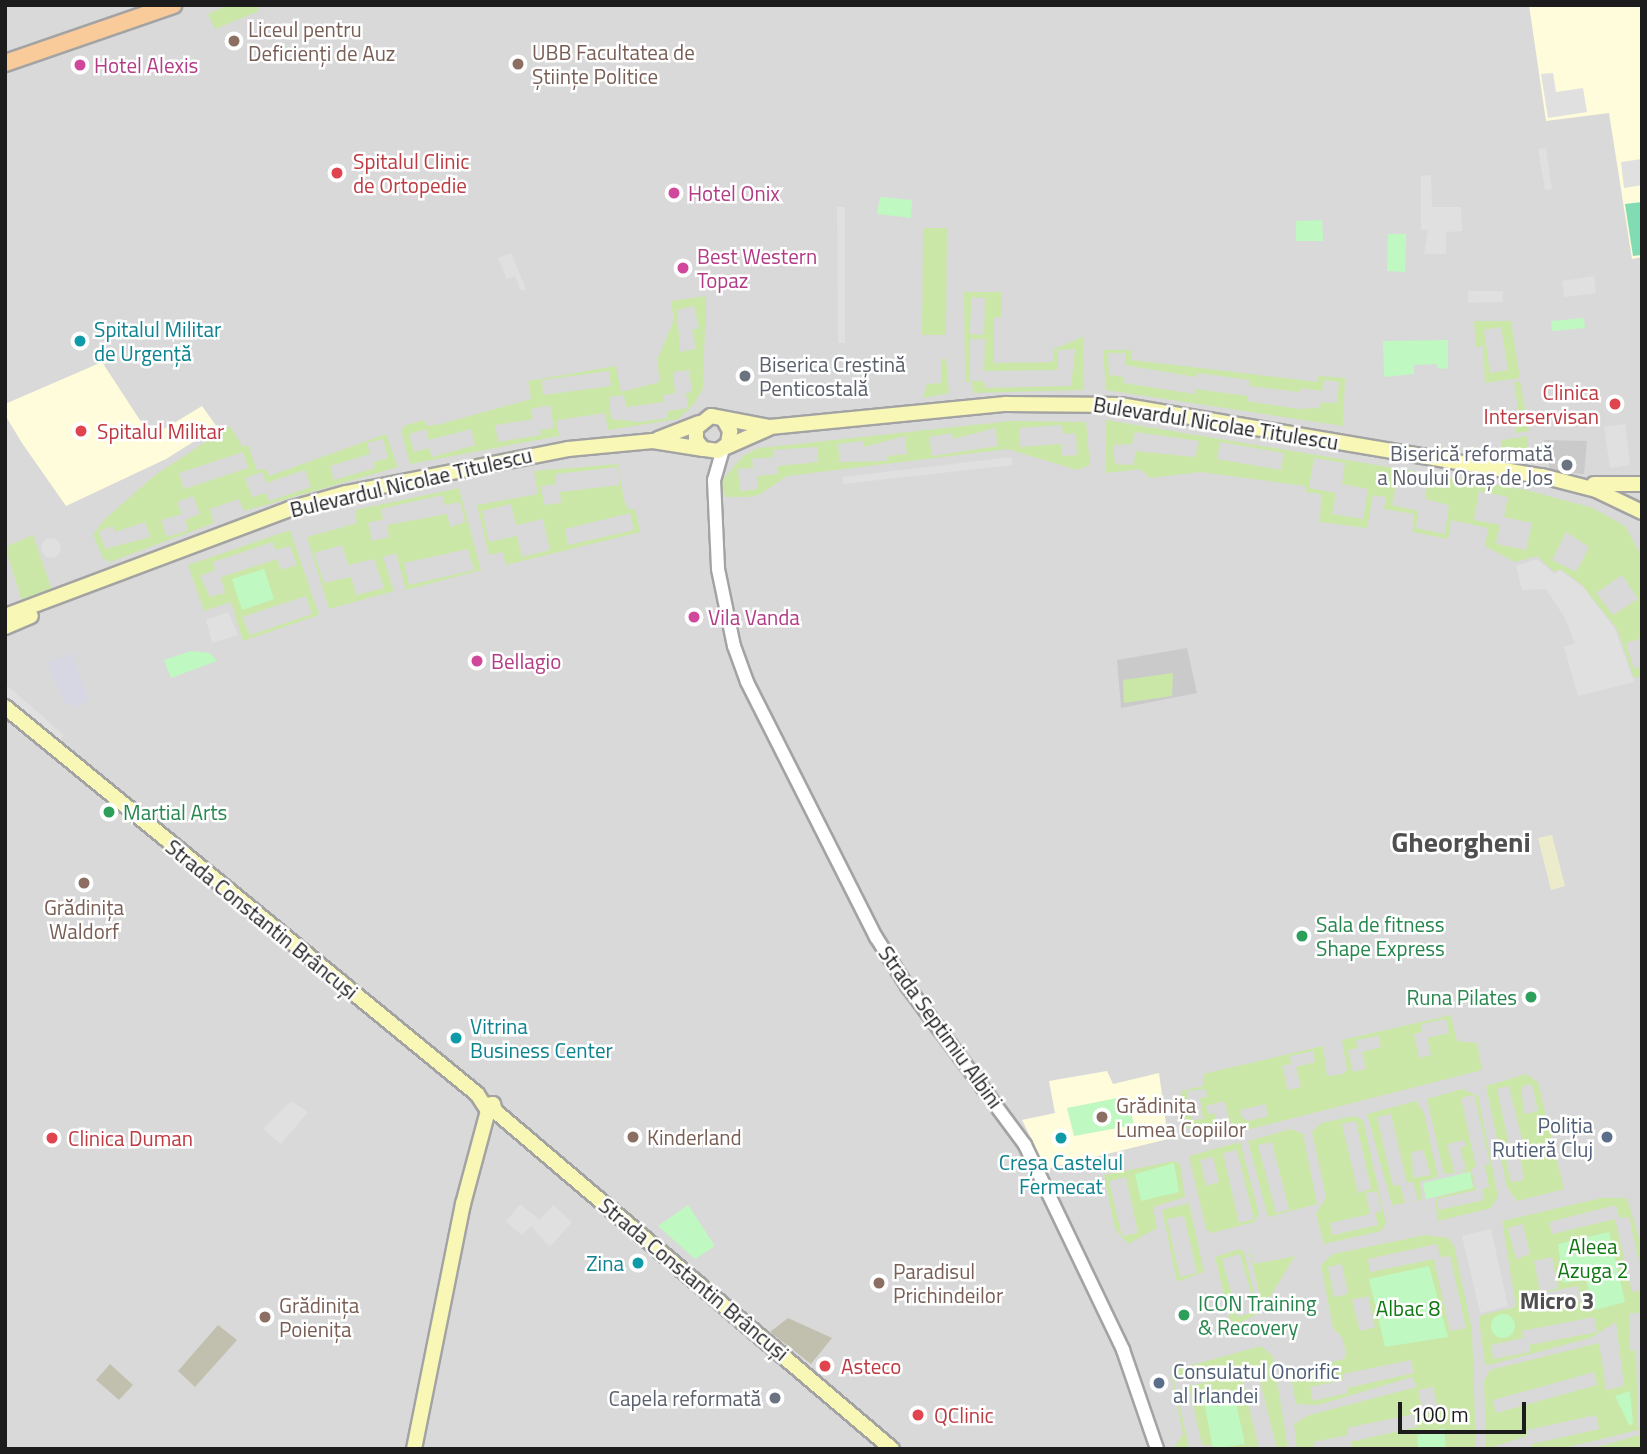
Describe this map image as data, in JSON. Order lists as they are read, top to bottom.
{
  "streets": {
    "main road": ["Bulevardul Nicolae Titulescu", "Strada Constantin Brâncuși"],
    "street": ["Strada Septimiu Albini"]
  },
  "crossings": [
    ["Bulevardul Nicolae Titulescu", "Strada Septimiu Albini"]
  ],
  "districts": ["Gheorgheni", "Micro 3"],
  "parks": ["Aleea Azuga 2", "Albac 8"],
  "places": [
    "Liceul pentru Deficienți de Auz",
    "UBB Facultatea de Științe Politice",
    "Hotel Alexis",
    "Spitalul Clinic de Ortopedie",
    "Hotel Onix",
    "Best Western Topaz",
    "Spitalul Militar de Urgență",
    "Biserica Creștină Penticostală",
    "Clinica Interservisan",
    "Spitalul Militar",
    "Biserică reformată a Noului Oraș de Jos",
    "Vila Vanda",
    "Bellagio",
    "Martial Arts",
    "Grădinița Waldorf",
    "Sala de fitness Shape Express",
    "Runa Pilates",
    "Vitrina Business Center",
    "Grădinița Lumea Copiilor",
    "Kinderland",
    "Poliția Rutieră Cluj",
    "Clinica Duman",
    "Creșa Castelul Fermecat",
    "Zina",
    "Paradisul Prichindeilor",
    "ICON Training & Recovery",
    "Grădinița Poienița",
    "Asteco",
    "Consulatul Onorific al Irlandei",
    "Capela reformată",
    "QClinic"
  ],
  "scale_bar": "100 m"
}
